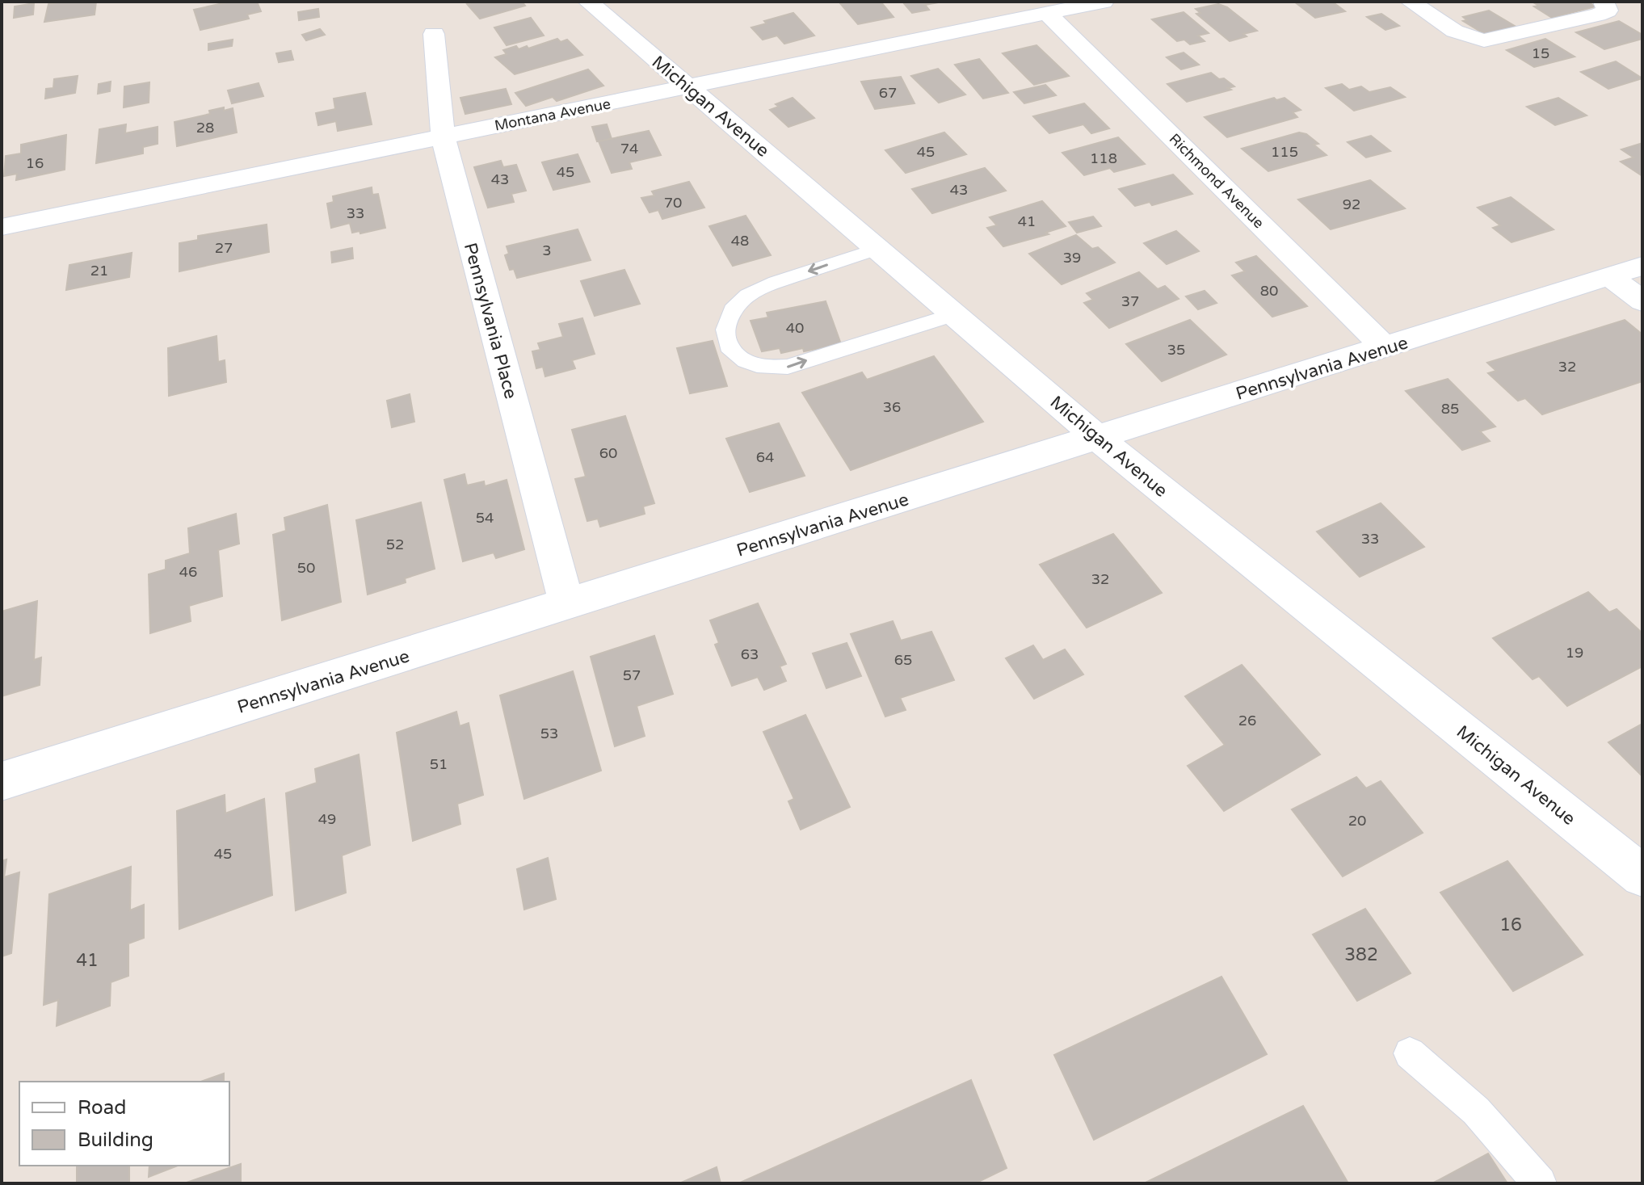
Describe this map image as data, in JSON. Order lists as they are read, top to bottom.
{
  "streets": {
    "street": [
      "Michigan Avenue",
      "Montana Avenue",
      "Richmond Avenue",
      "Pennsylvania Place",
      "Pennsylvania Avenue"
    ]
  },
  "crossings": [
    ["Michigan Avenue", "Montana Avenue"],
    ["Michigan Avenue", "Pennsylvania Avenue"],
    ["Montana Avenue", "Richmond Avenue"],
    ["Montana Avenue", "Pennsylvania Place"],
    ["Richmond Avenue", "Pennsylvania Avenue"],
    ["Pennsylvania Place", "Pennsylvania Avenue"]
  ],
  "house_numbers": [
    "15",
    "67",
    "28",
    "74",
    "45",
    "115",
    "118",
    "16",
    "45",
    "43",
    "43",
    "70",
    "92",
    "33",
    "41",
    "48",
    "27",
    "3",
    "39",
    "21",
    "80",
    "37",
    "40",
    "35",
    "32",
    "36",
    "85",
    "60",
    "64",
    "54",
    "33",
    "52",
    "50",
    "46",
    "32",
    "19",
    "63",
    "65",
    "57",
    "26",
    "53",
    "51",
    "49",
    "20",
    "45",
    "16",
    "382",
    "41"
  ],
  "legend": ["Road", "Building"]
}
